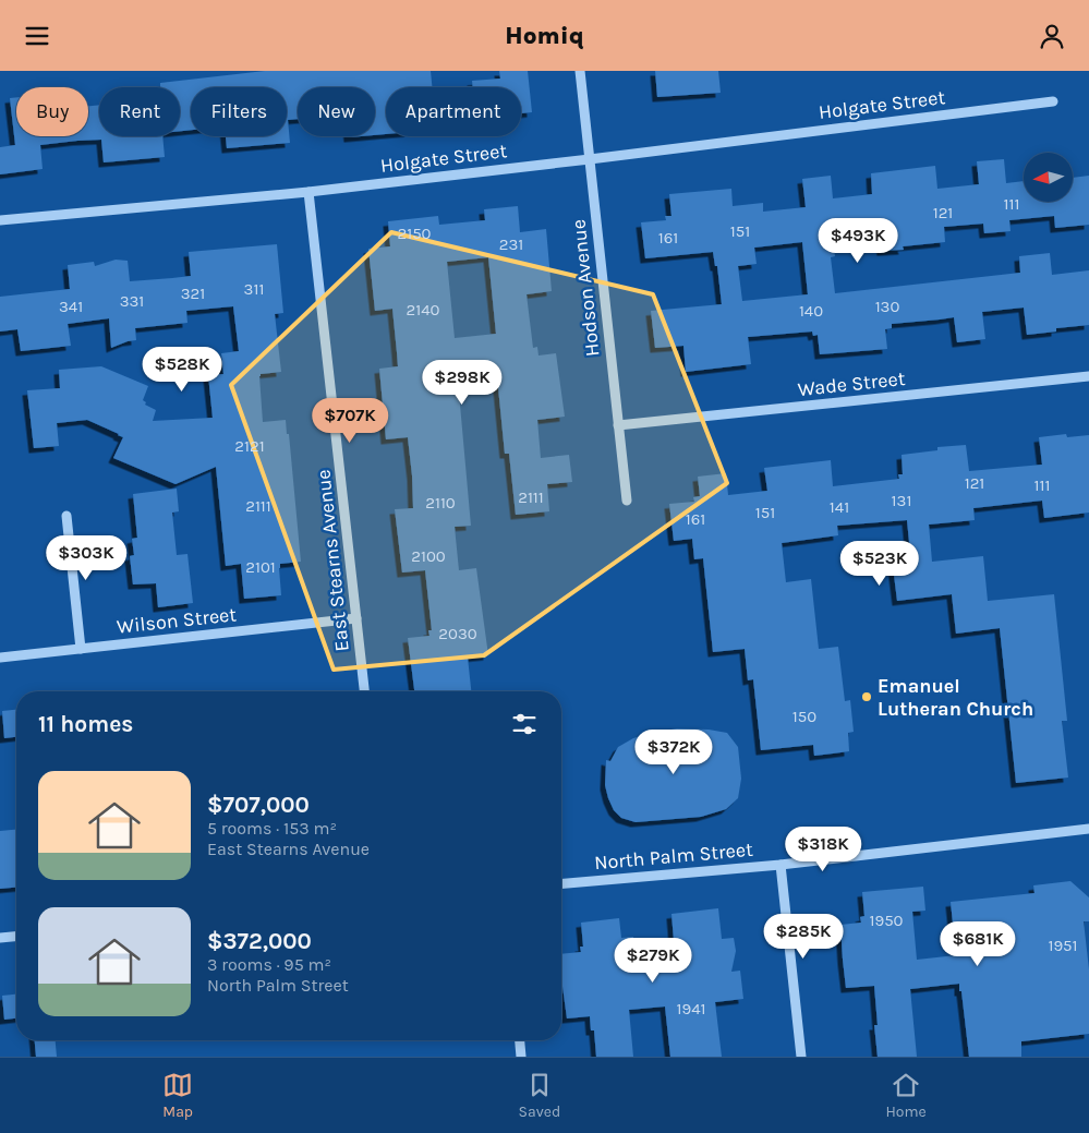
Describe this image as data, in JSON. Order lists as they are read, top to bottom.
{
  "streets": {
    "street": [
      "Holgate Street",
      "Hodson Avenue",
      "Wade Street",
      "East Stearns Avenue",
      "Wilson Street",
      "North Palm Street"
    ]
  },
  "crossings": [
    ["Holgate Street", "Hodson Avenue"],
    ["Holgate Street", "East Stearns Avenue"],
    ["Hodson Avenue", "Wade Street"],
    ["East Stearns Avenue", "Wilson Street"]
  ],
  "places": ["Emanuel Lutheran Church"],
  "house_numbers": [
    "111",
    "121",
    "151",
    "2150",
    "161",
    "231",
    "311",
    "321",
    "331",
    "341",
    "130",
    "2140",
    "140",
    "2121",
    "121",
    "111",
    "2111",
    "131",
    "2110",
    "2111",
    "141",
    "151",
    "161",
    "2100",
    "2101",
    "2030",
    "150",
    "1950",
    "1951",
    "1941"
  ],
  "north": "left",
  "page": {
    "header": "Homiq",
    "chip": [
      "Buy",
      "Rent",
      "Filters",
      "New",
      "Apartment"
    ],
    "price": [
      "$493K",
      "$528K",
      "$298K",
      "$707K",
      "$303K",
      "$523K",
      "$372K",
      "$318K",
      "$285K",
      "$681K",
      "$279K"
    ],
    "heading": "11 homes",
    "list": [
      {
        "name": "$707,000",
        "note": "5 rooms · 153 m² · East Stearns Avenue"
      },
      {
        "name": "$372,000",
        "note": "3 rooms · 95 m² · North Palm Street"
      }
    ],
    "tabs": ["Map", "Saved", "Home"]
  }
}
